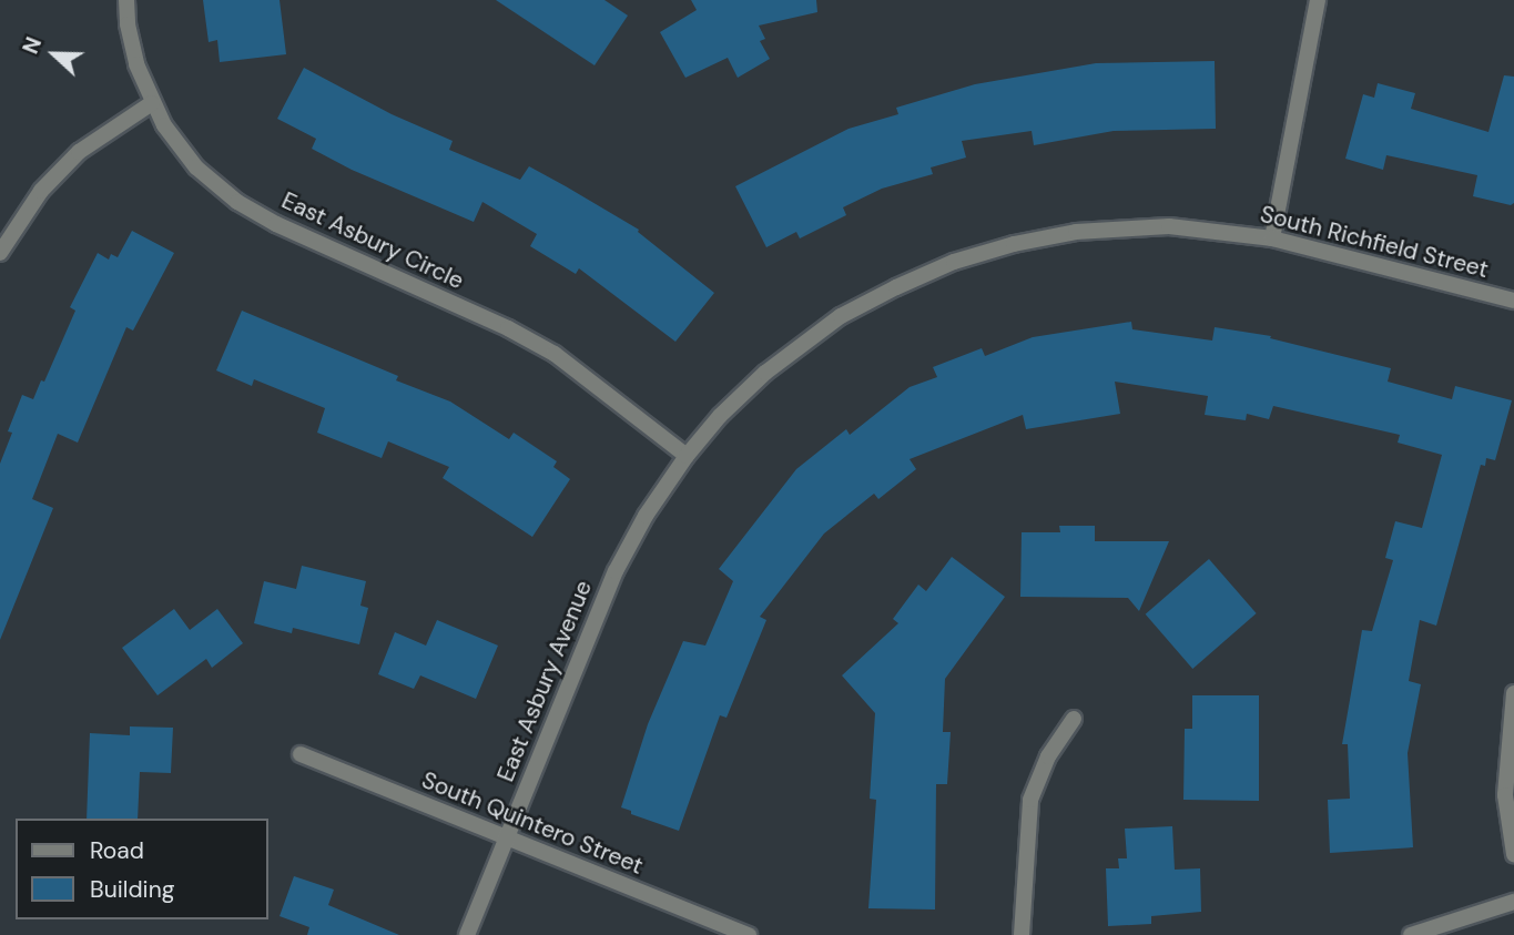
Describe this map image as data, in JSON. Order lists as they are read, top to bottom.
{
  "streets": {
    "street": [
      "East Asbury Circle",
      "South Richfield Street",
      "East Asbury Avenue",
      "South Quintero Street"
    ]
  },
  "crossings": [
    ["East Asbury Circle", "South Richfield Street"],
    ["East Asbury Circle", "East Asbury Avenue"],
    ["South Richfield Street", "East Asbury Avenue"],
    ["East Asbury Avenue", "South Quintero Street"]
  ],
  "legend": ["Road", "Building"],
  "north": "left"
}
